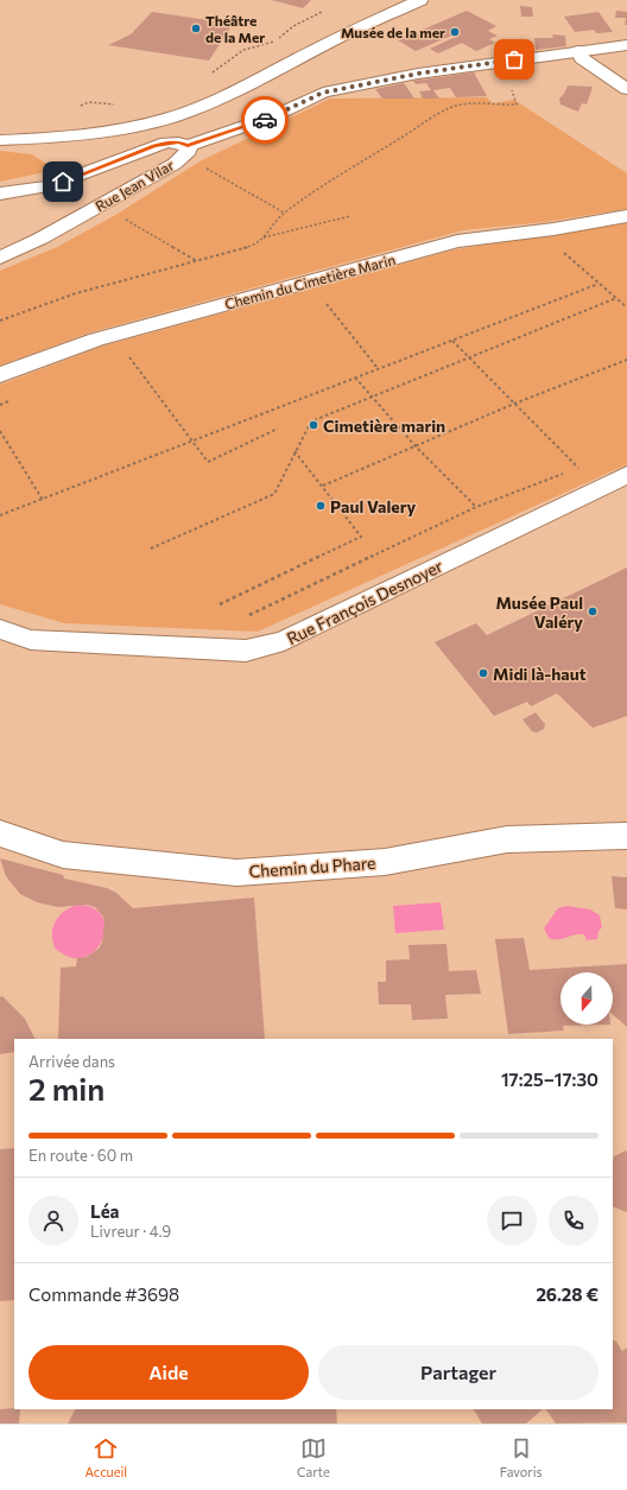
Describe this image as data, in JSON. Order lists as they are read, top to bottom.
{
  "streets": {
    "street": [
      "Rue Jean Vilar",
      "Chemin du Cimetière Marin",
      "Rue François Desnoyer",
      "Chemin du Phare"
    ]
  },
  "places": [
    "Théâtre de la Mer",
    "Musée de la mer",
    "Cimetière marin",
    "Paul Valery",
    "Musée Paul Valéry",
    "Midi là-haut"
  ],
  "north": "bottom",
  "page": {
    "heading": ["2 min", "Arrivée dans", "17:25–17:30"],
    "panel": [
      "Léa",
      "Livreur · 4.9",
      "Commande #3698",
      "26.28 €"
    ],
    "bar": "En route · 60 m",
    "buttons": ["Aide", "Partager"],
    "tabs": ["Accueil", "Carte", "Favoris"]
  }
}
